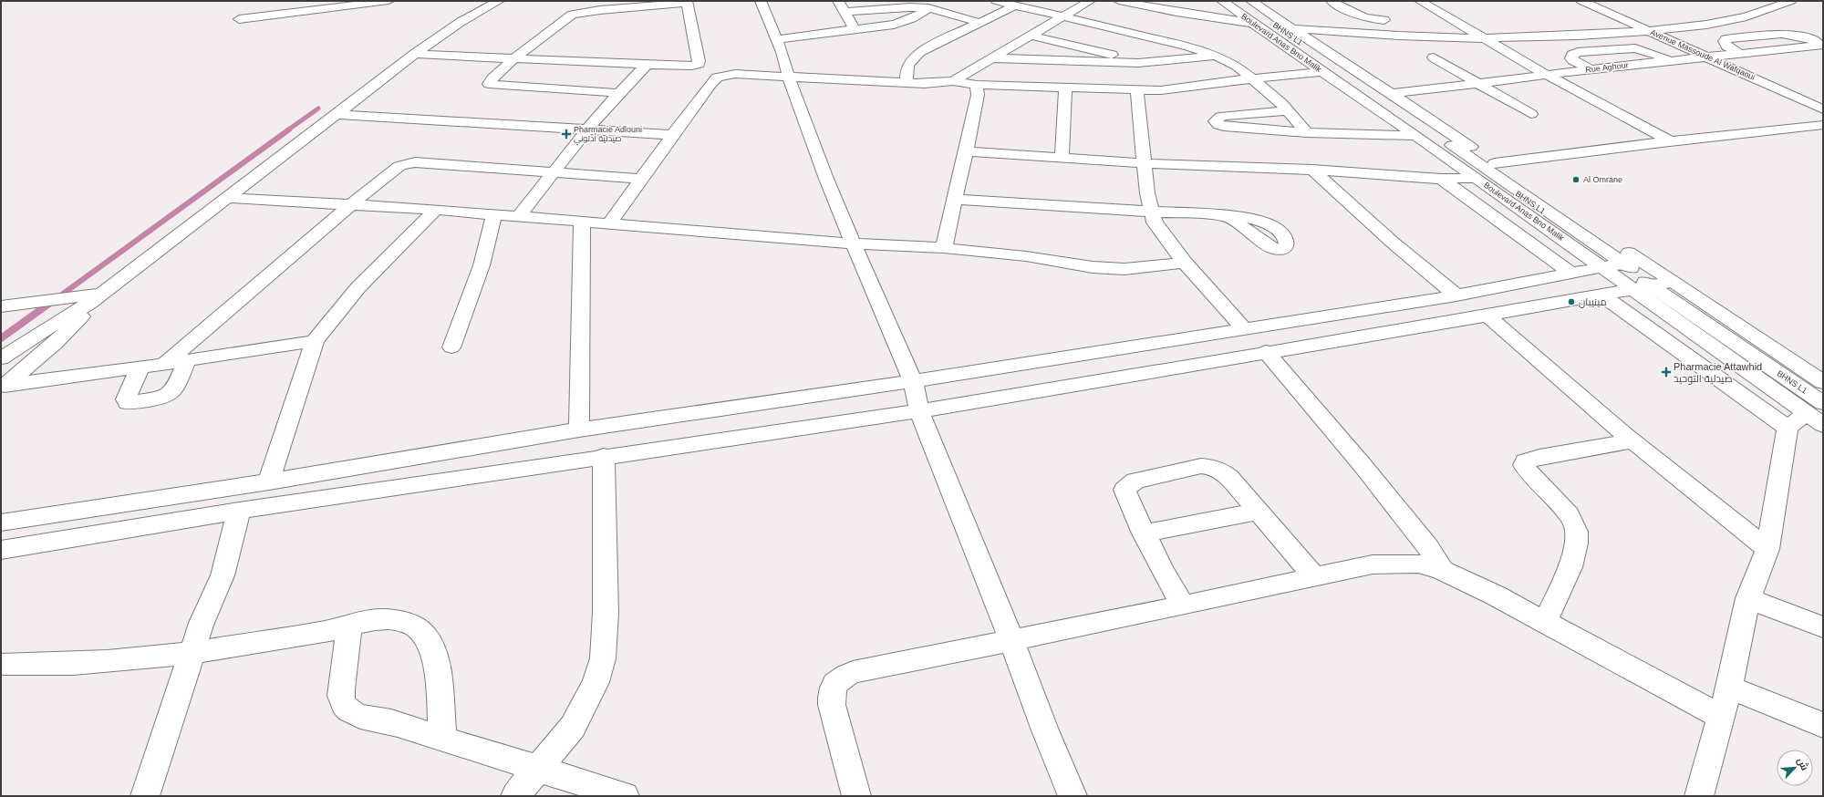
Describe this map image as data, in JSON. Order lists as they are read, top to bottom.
{
  "streets": {
    "street": [
      "BHNS L1",
      "Boulevard Anas Bno Malik",
      "Avenue Massoude Al Wafqaoui",
      "Rue Aghour"
    ]
  },
  "crossings": [
    ["BHNS L1", "Boulevard Anas Bno Malik"],
    ["Boulevard Anas Bno Malik", "Rue Aghour"],
    ["Avenue Massoude Al Wafqaoui", "Rue Aghour"]
  ],
  "places": {
    "health": ["Pharmacie Adlouni صيدلية أدلوني", "Pharmacie Attawhid صيدلية التوحيد"],
    "other": ["Al Omrane", "مينيبان"]
  },
  "north": "top right"
}
